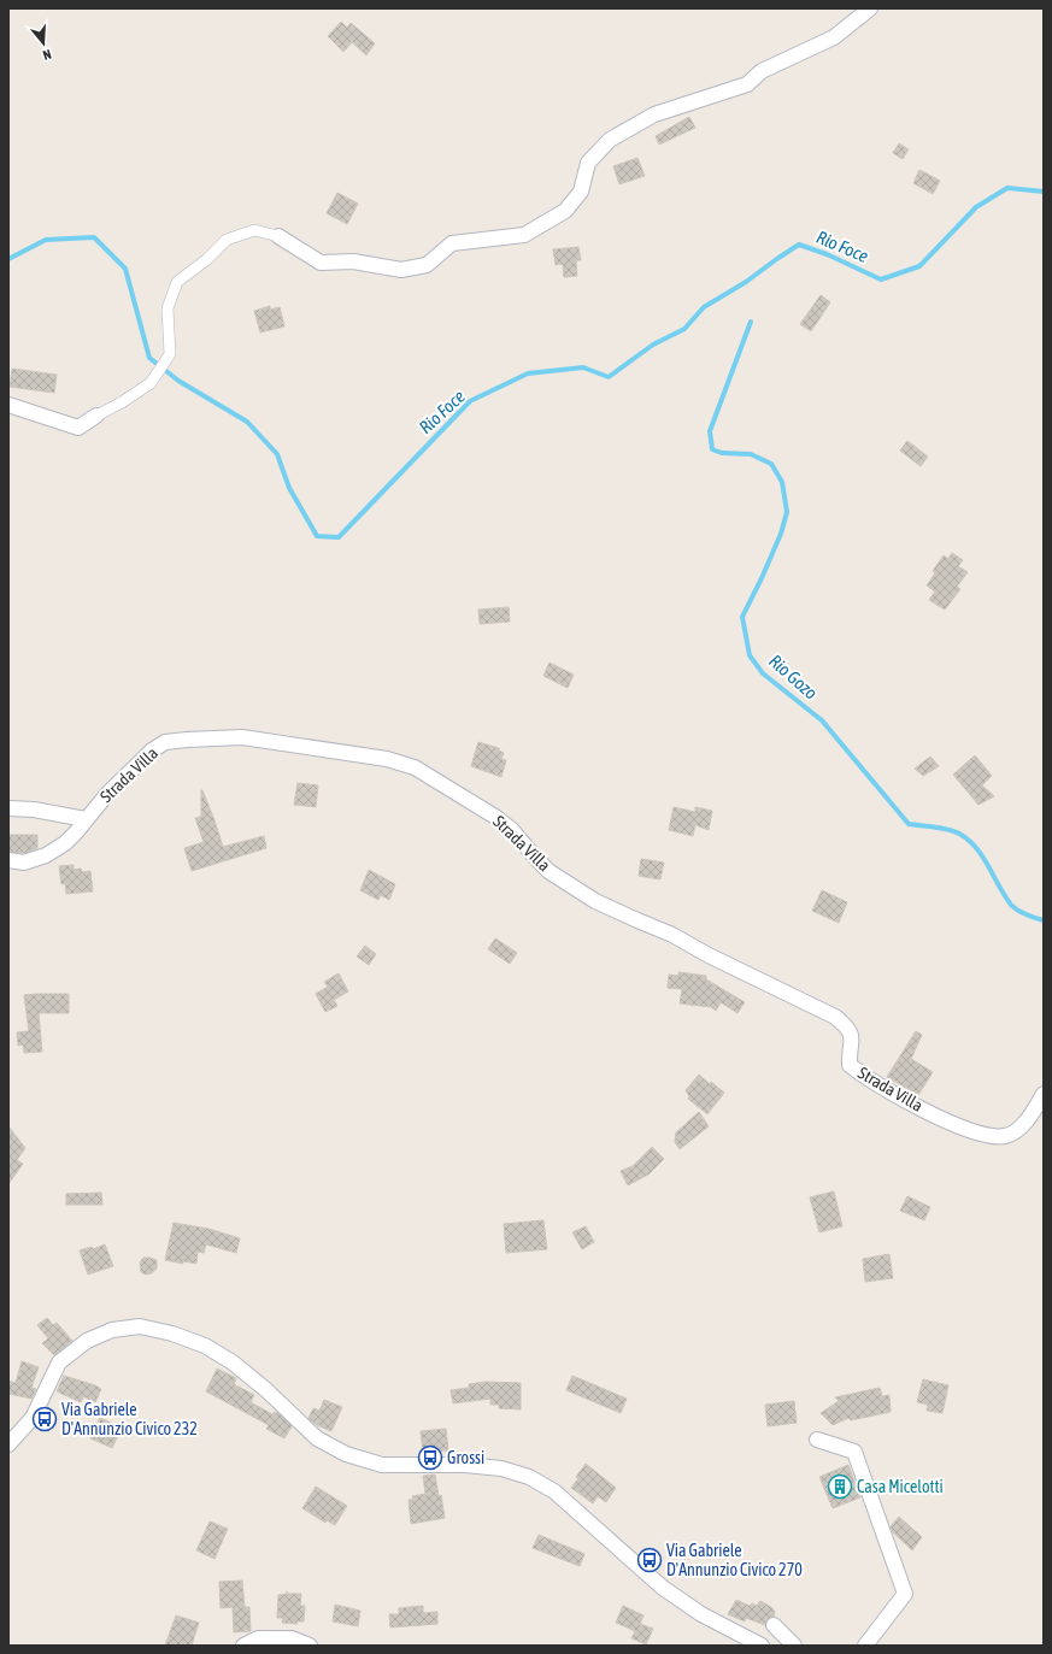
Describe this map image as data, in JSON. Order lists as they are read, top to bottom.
{
  "streets": {
    "street": ["Strada Villa"]
  },
  "water": ["Rio Foce", "Rio Gozo"],
  "places": {
    "bus stop": ["Via Gabriele D'Annunzio Civico 232", "Grossi", "Via Gabriele D'Annunzio Civico 270"],
    "building": ["Casa Micelotti"]
  },
  "north": "bottom"
}
